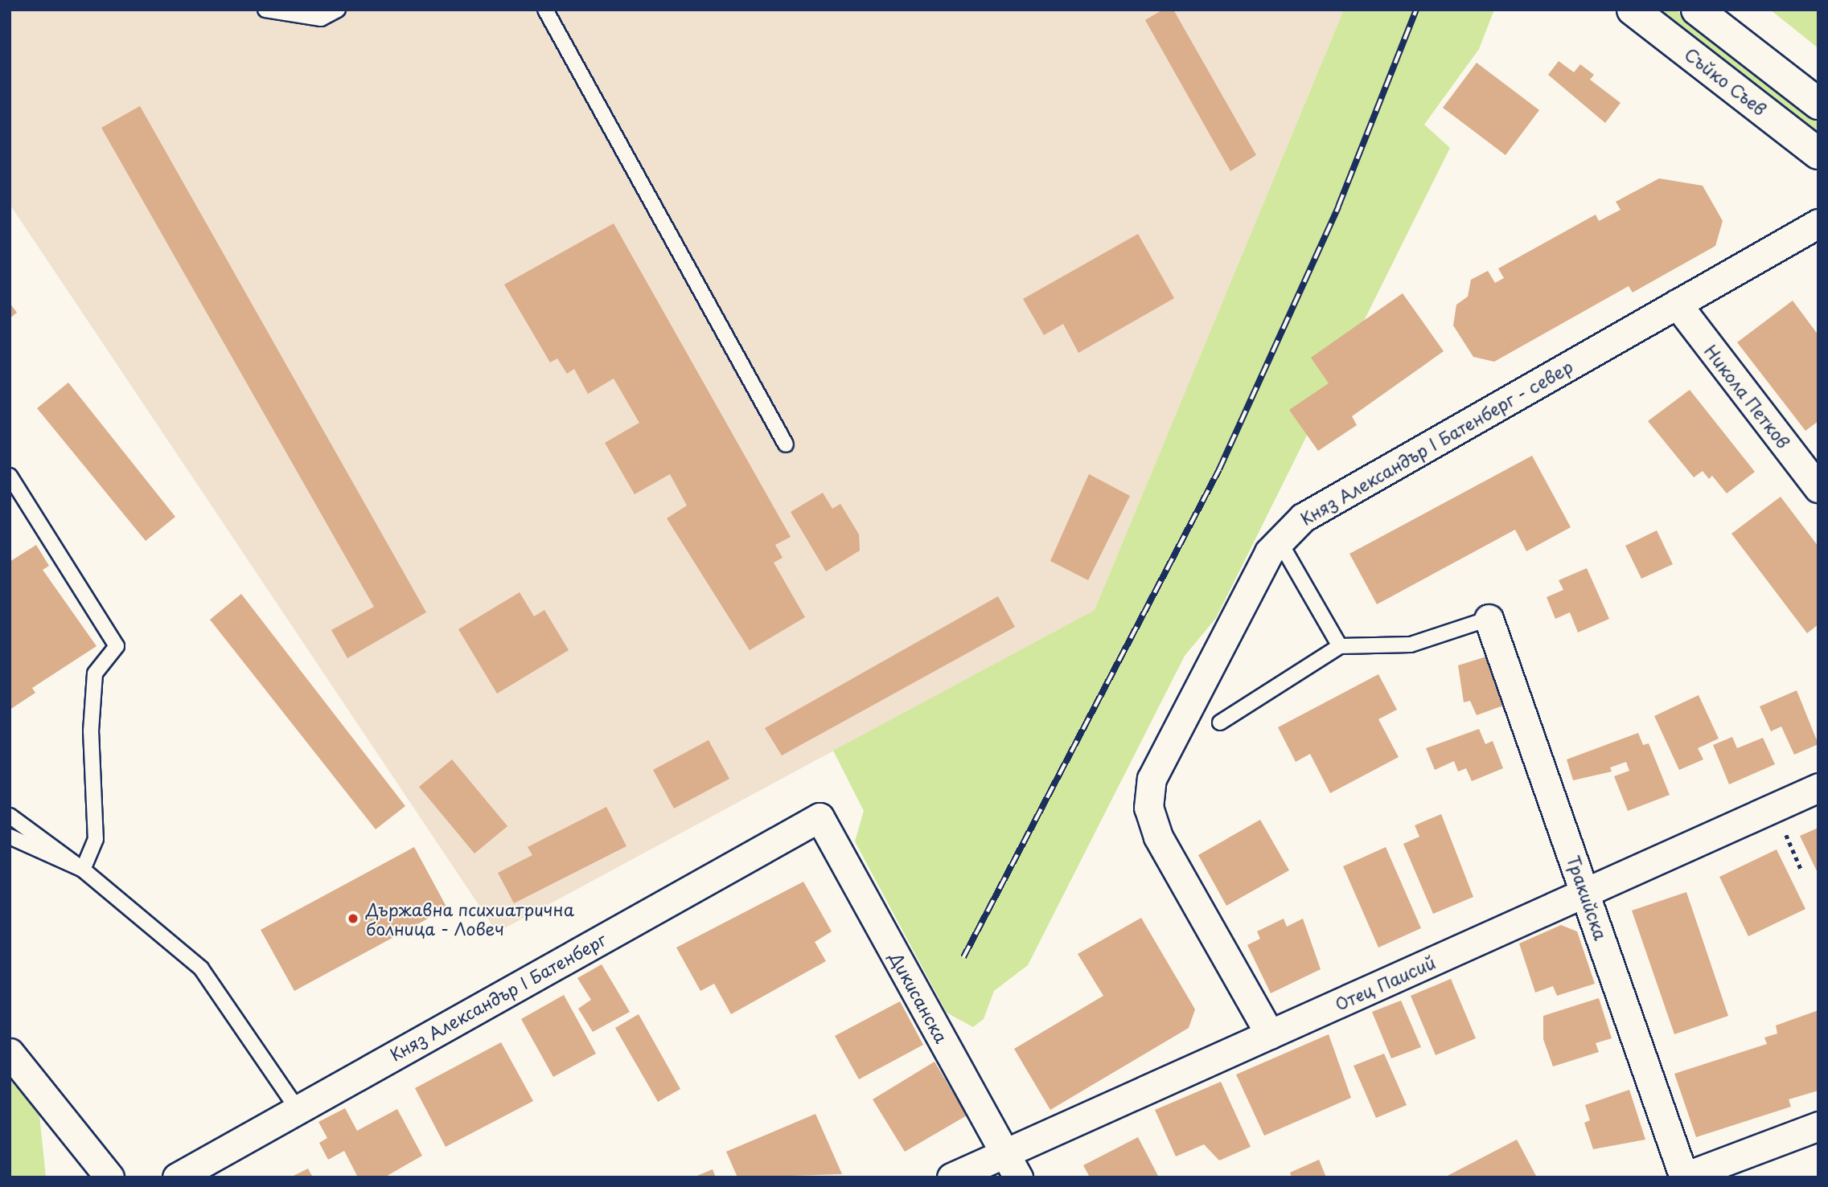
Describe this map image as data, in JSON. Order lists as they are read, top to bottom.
{
  "streets": {
    "street": [
      "Съйко Съев",
      "Никола Петков",
      "Княз Александър I Батенберг - север",
      "Тракийска",
      "Отец Паисий",
      "Княз Александър I Батенберг",
      "Дикисанска"
    ]
  },
  "crossings": [
    ["Никола Петков", "Княз Александър I Батенберг - север"],
    ["Княз Александър I Батенберг - север", "Отец Паисий"],
    ["Тракийска", "Отец Паисий"],
    ["Отец Паисий", "Дикисанска"],
    ["Княз Александър I Батенберг", "Дикисанска"]
  ],
  "places": ["Държавна психиатрична болница - Ловеч"]
}
